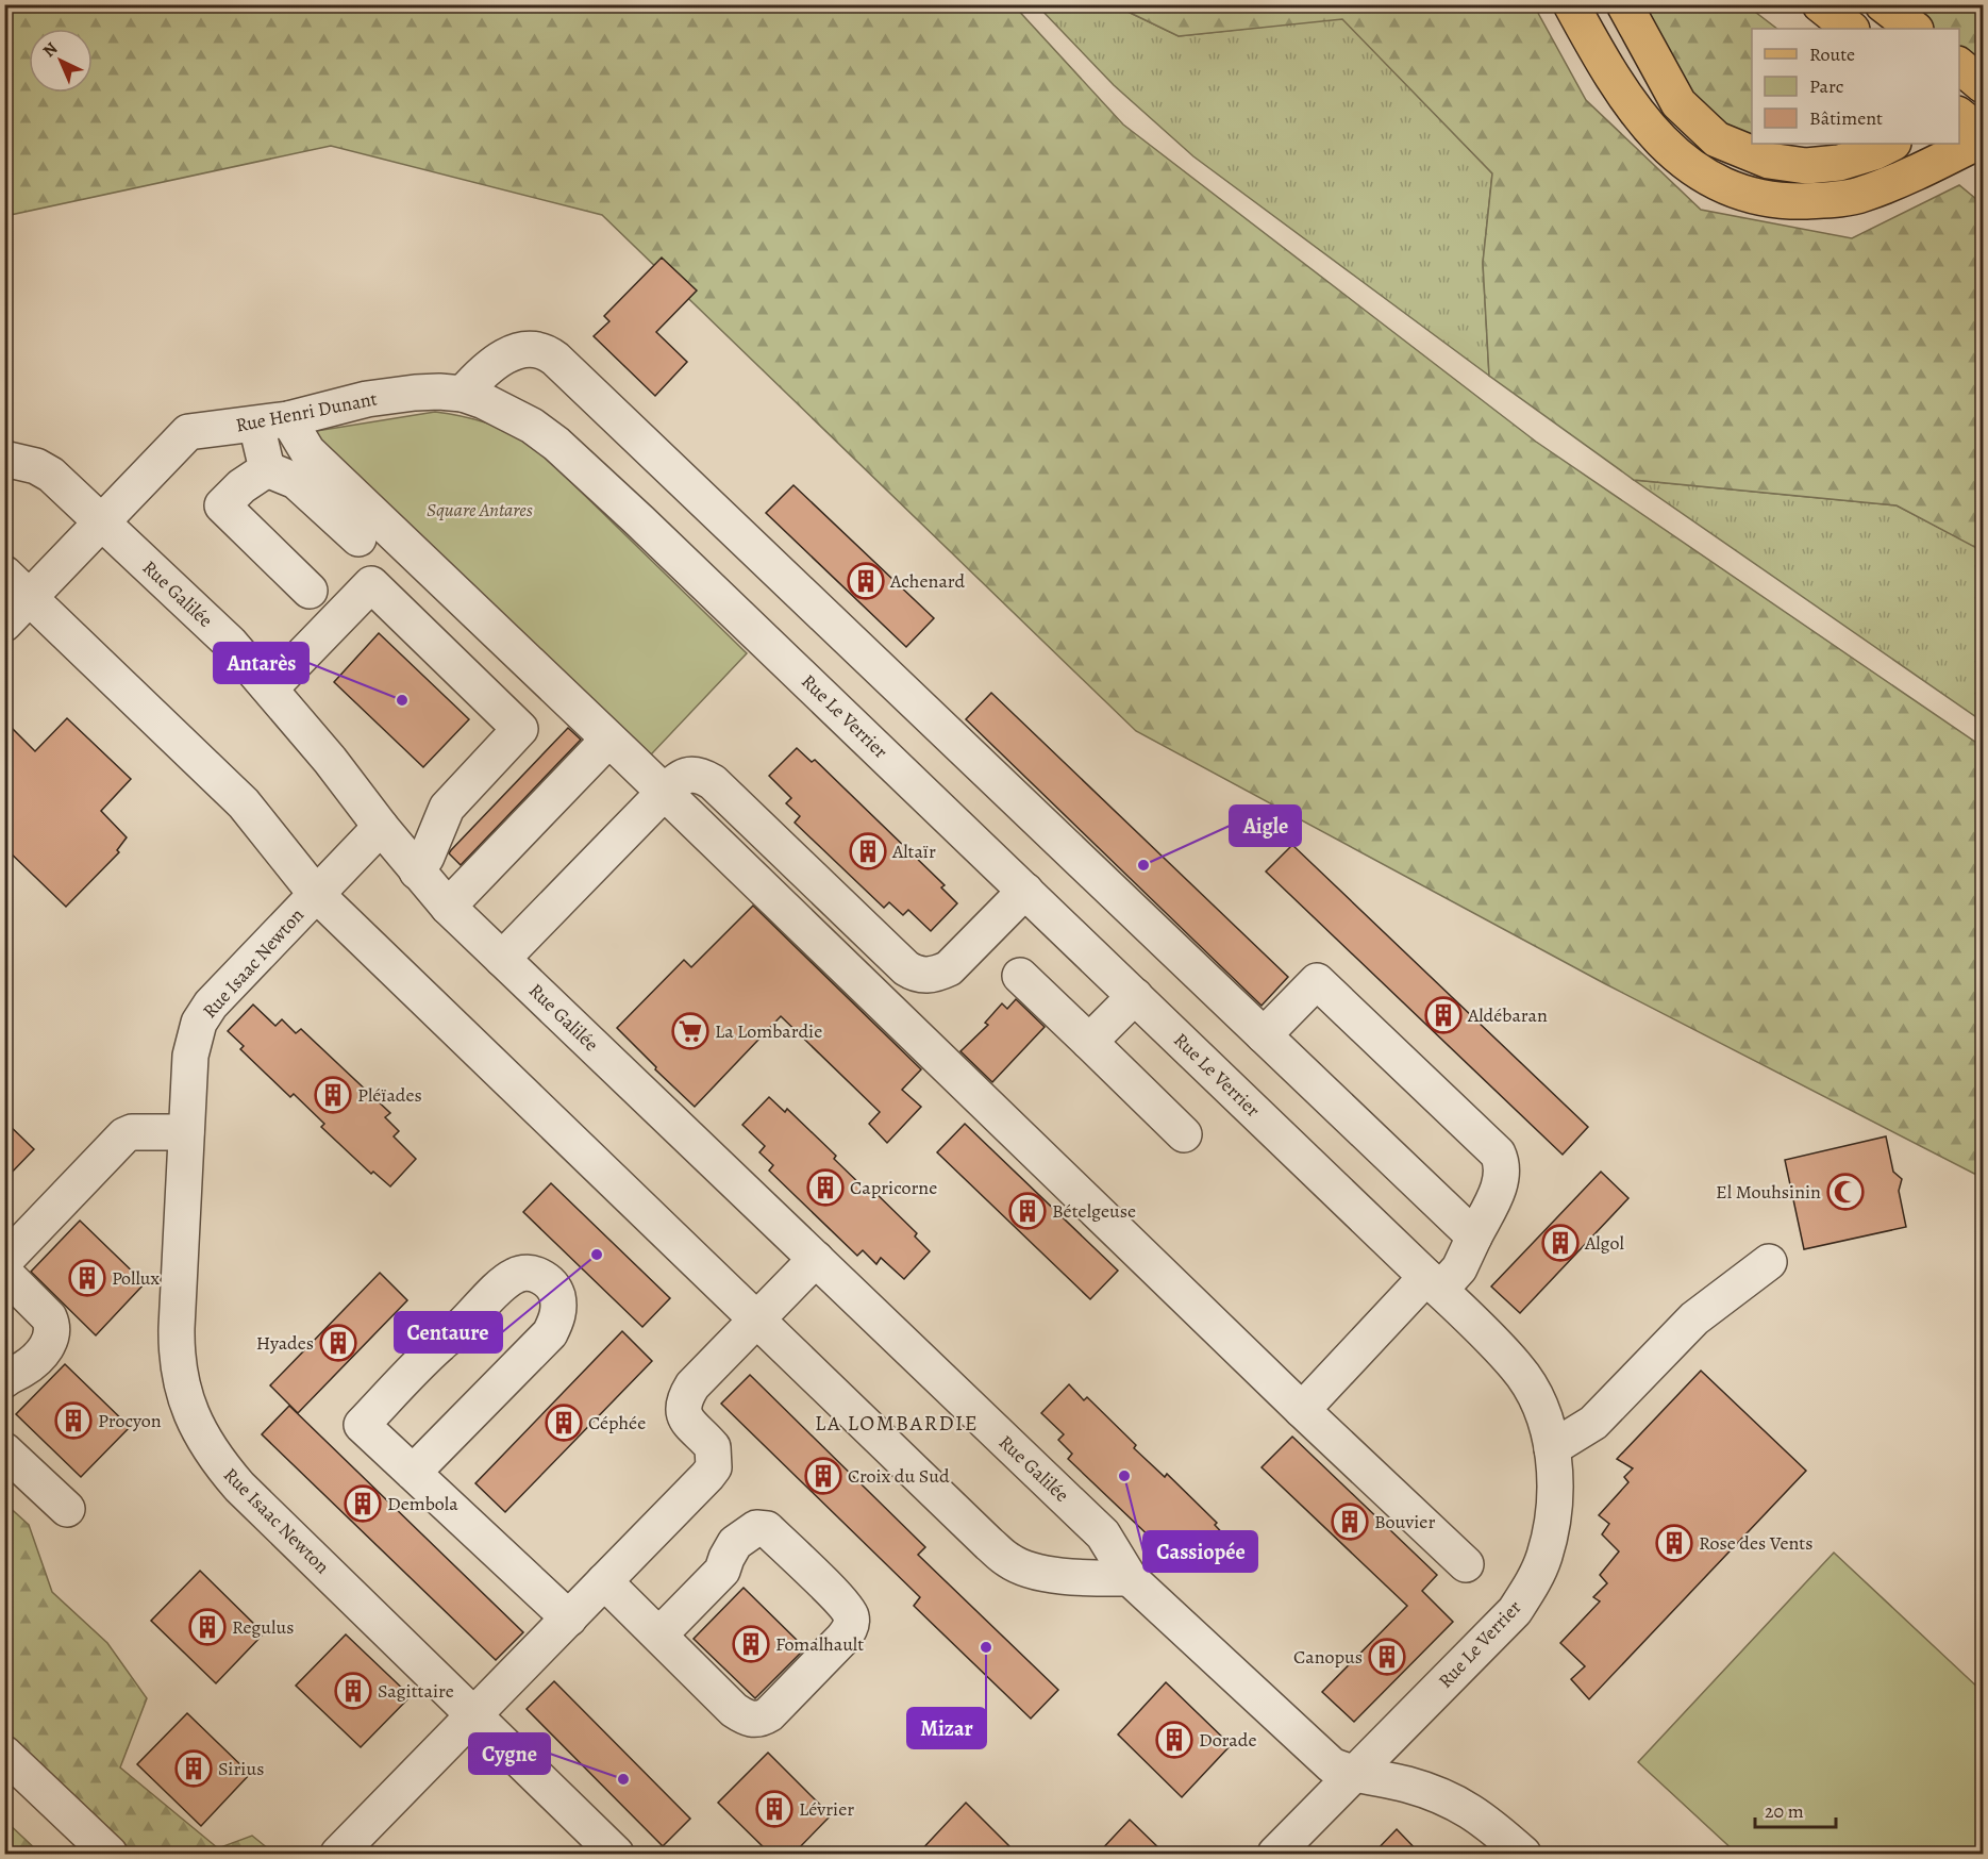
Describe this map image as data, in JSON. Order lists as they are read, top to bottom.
{
  "streets": {
    "street": [
      "Rue Henri Dunant",
      "Rue Galilée",
      "Rue Le Verrier",
      "Rue Isaac Newton"
    ]
  },
  "crossings": [
    ["Rue Henri Dunant", "Rue Galilée"],
    ["Rue Henri Dunant", "Rue Le Verrier"],
    ["Rue Galilée", "Rue Le Verrier"],
    ["Rue Galilée", "Rue Isaac Newton"]
  ],
  "districts": ["LA LOMBARDIE"],
  "parks": ["Square Antares"],
  "places": {
    "building": [
      "Achenard",
      "Altaïr",
      "Aldébaran",
      "Pléïades",
      "Capricorne",
      "Bételgeuse",
      "Algol",
      "Pollux",
      "Hyades",
      "Procyon",
      "Céphée",
      "Croix du Sud",
      "Dembola",
      "Bouvier",
      "Rose des Vents",
      "Regulus",
      "Fomalhault",
      "Canopus",
      "Sagittaire",
      "Dorade",
      "Sirius",
      "Lévrier"
    ],
    "other": [
      "Antarès",
      "Aigle",
      "Centaure",
      "Cassiopée",
      "Mizar",
      "Cygne"
    ],
    "supermarket": ["La Lombardie"],
    "mosque": ["El Mouhsinin"]
  },
  "legend": ["Route", "Parc", "Bâtiment"],
  "scale_bar": "20 m",
  "north": "top left"
}
